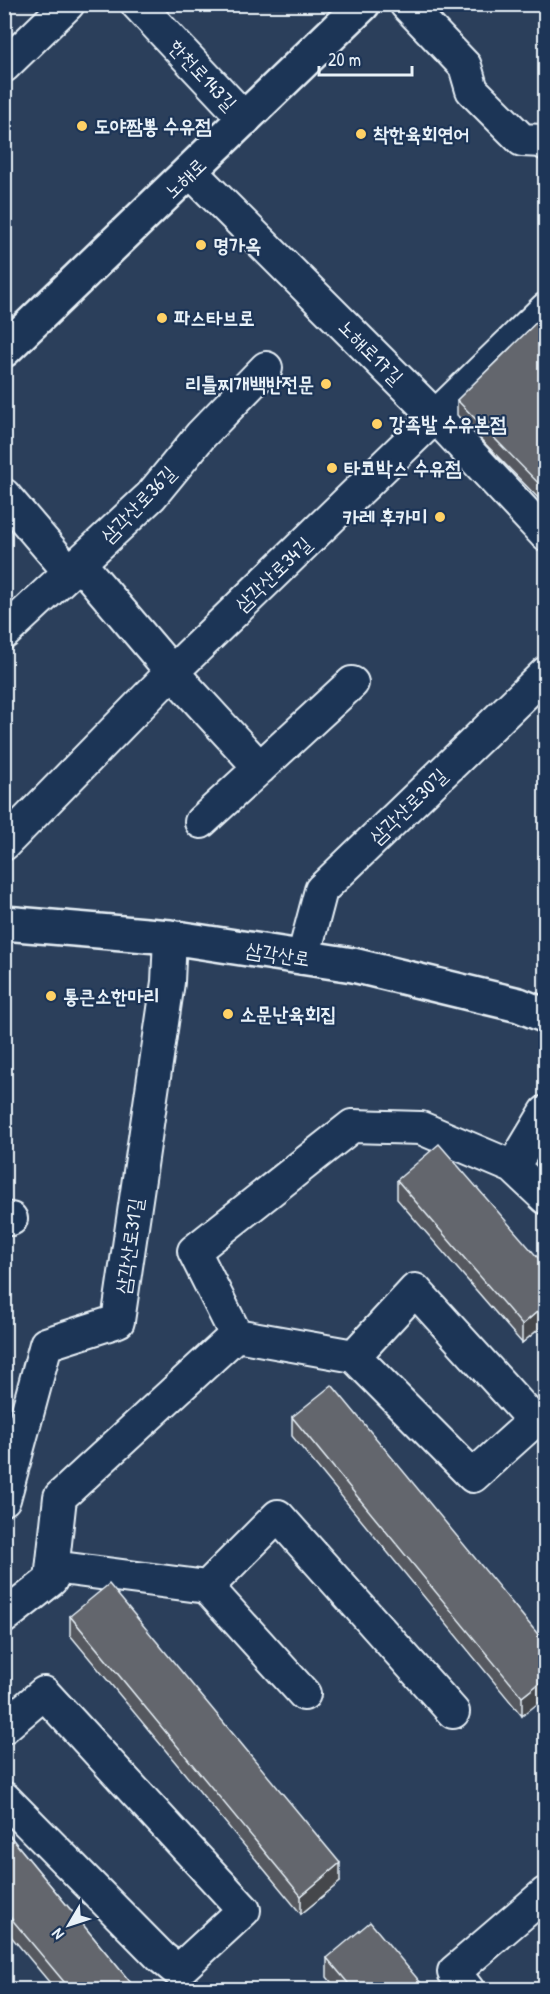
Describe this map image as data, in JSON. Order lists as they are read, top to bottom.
{
  "streets": {
    "street": [
      "한천로143길",
      "노해로",
      "노해로17길",
      "삼각산로36길",
      "삼각산로34길",
      "삼각산로30길",
      "삼각산로",
      "삼각산로31길"
    ]
  },
  "crossings": [
    ["한천로143길", "노해로"],
    ["노해로", "노해로17길"],
    ["노해로17길", "삼각산로34길"],
    ["삼각산로30길", "삼각산로"],
    ["삼각산로", "삼각산로31길"]
  ],
  "places": [
    "도야짬뽕 수유점",
    "착한육회연어",
    "명가옥",
    "파스타브로",
    "리틀찌개백반전문",
    "강족발 수유본점",
    "타코박스 수유점",
    "카레 후카미",
    "통큰소한마리",
    "소문난육회집"
  ],
  "scale_bar": "20 m",
  "north": "bottom left"
}
